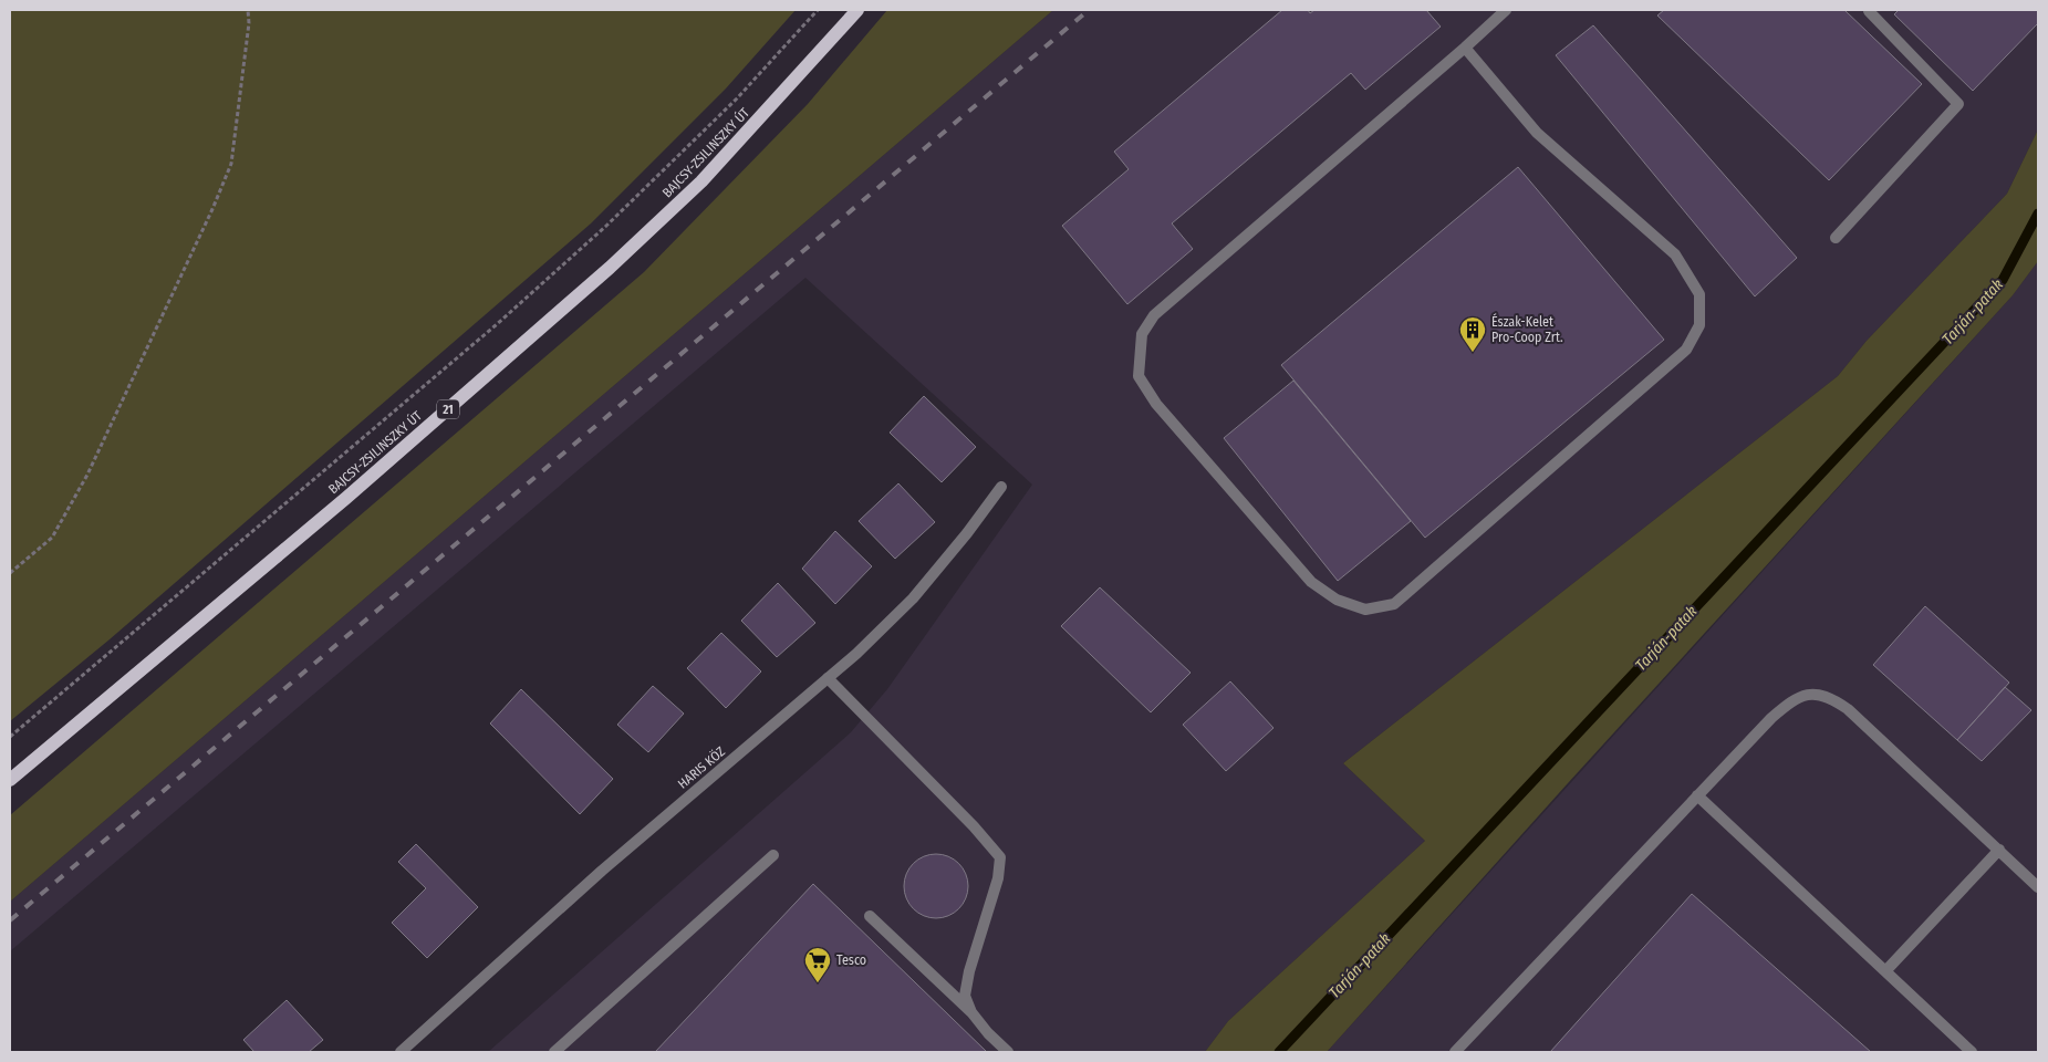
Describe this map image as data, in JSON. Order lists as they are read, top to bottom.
{
  "streets": {
    "main road": ["BAJCSY-ZSILINSZKY ÚT", "21"],
    "street": ["HARIS KÖZ"]
  },
  "water": ["Tarján-patak"],
  "places": {
    "building": ["Észak-Kelet Pro-Coop Zrt."],
    "supermarket": ["Tesco"]
  }
}
